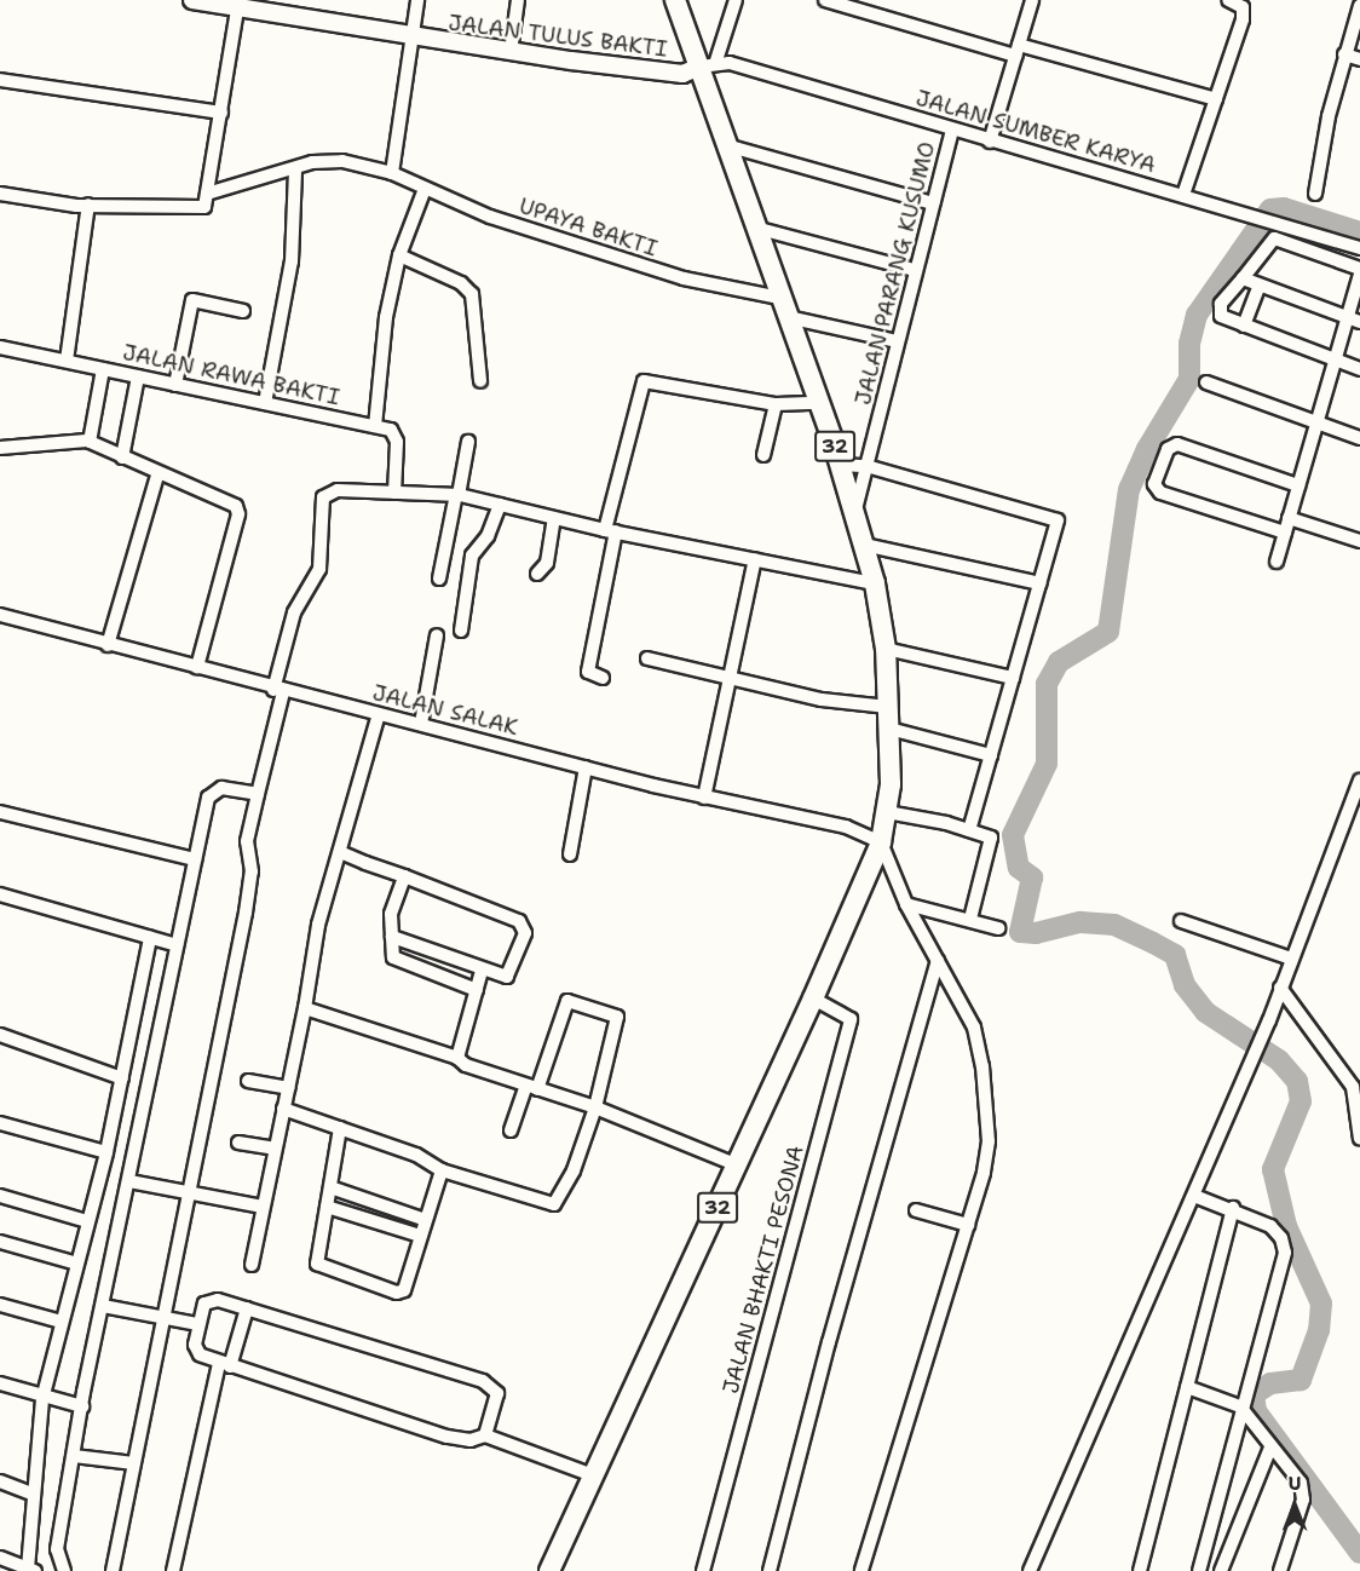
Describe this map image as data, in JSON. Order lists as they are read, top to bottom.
{
  "streets": {
    "highway": ["32"],
    "main road": ["JALAN TULUS BAKTI"],
    "street": [
      "JALAN SUMBER KARYA",
      "UPAYA BAKTI",
      "JALAN PARANG KUSUMO",
      "JALAN RAWA BAKTI",
      "JALAN SALAK",
      "JALAN BHAKTI PESONA"
    ]
  },
  "crossings": [
    ["JALAN TULUS BAKTI", "JALAN SUMBER KARYA"],
    ["JALAN TULUS BAKTI", "32"],
    ["JALAN SUMBER KARYA", "JALAN PARANG KUSUMO"],
    ["JALAN SUMBER KARYA", "32"],
    ["UPAYA BAKTI", "32"],
    ["JALAN PARANG KUSUMO", "32"],
    ["32", "JALAN SALAK"],
    ["32", "JALAN BHAKTI PESONA"]
  ],
  "north": "top"
}
